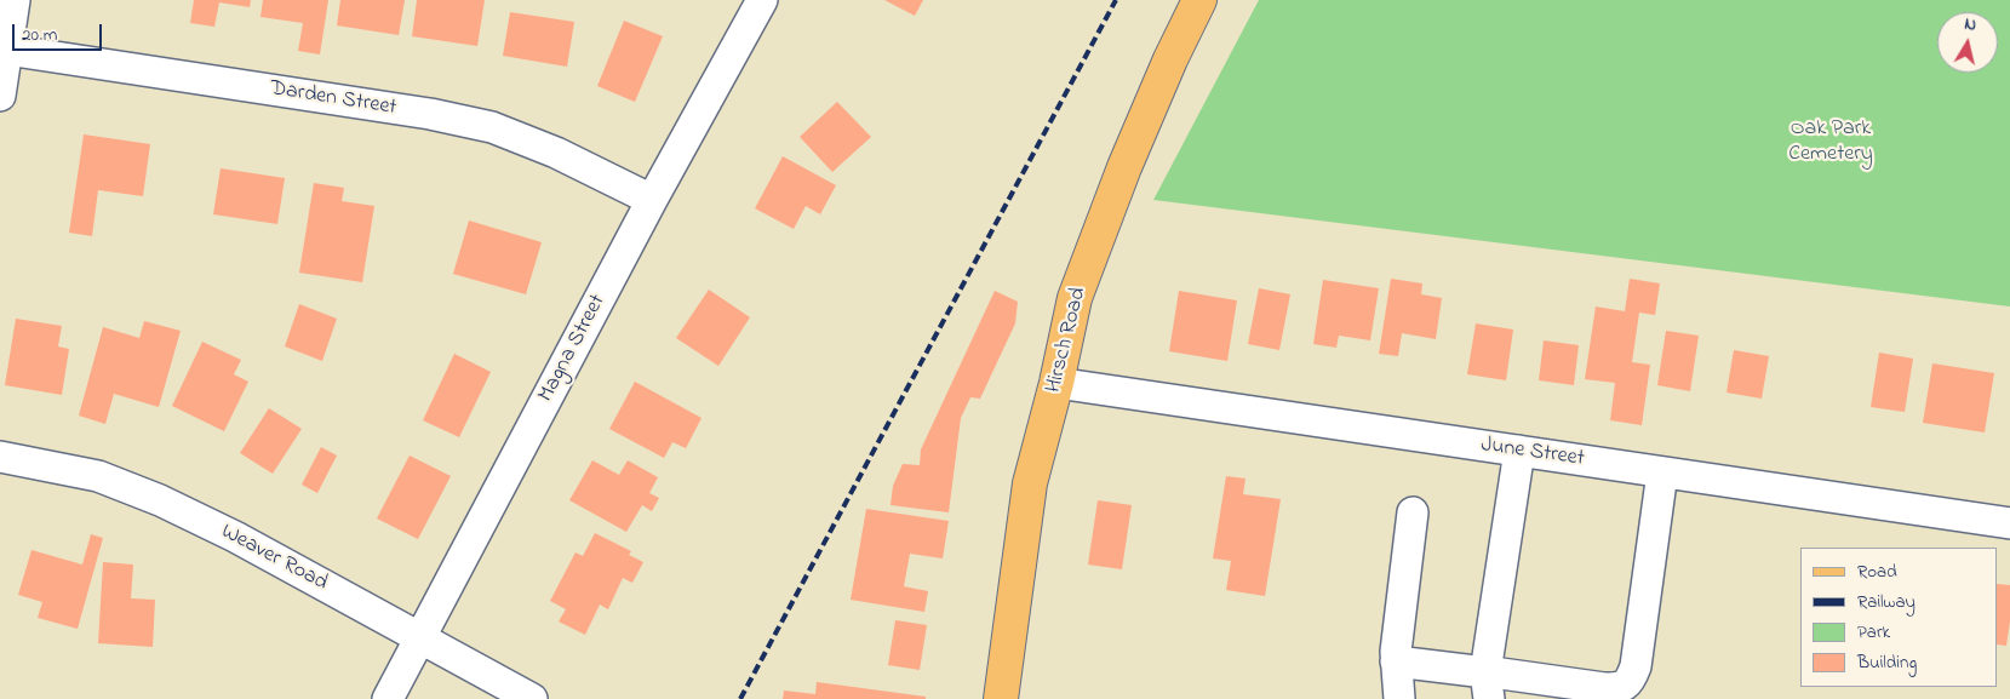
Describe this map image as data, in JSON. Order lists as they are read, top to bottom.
{
  "streets": {
    "main road": ["Hirsch Road"],
    "street": [
      "Darden Street",
      "Magna Street",
      "June Street",
      "Weaver Road"
    ]
  },
  "crossings": [
    ["Darden Street", "Magna Street"],
    ["Hirsch Road", "June Street"],
    ["Magna Street", "Weaver Road"]
  ],
  "parks": ["Oak Park Cemetery"],
  "legend": [
    "Road",
    "Railway",
    "Park",
    "Building"
  ],
  "scale_bar": "20 m",
  "north": "top"
}
